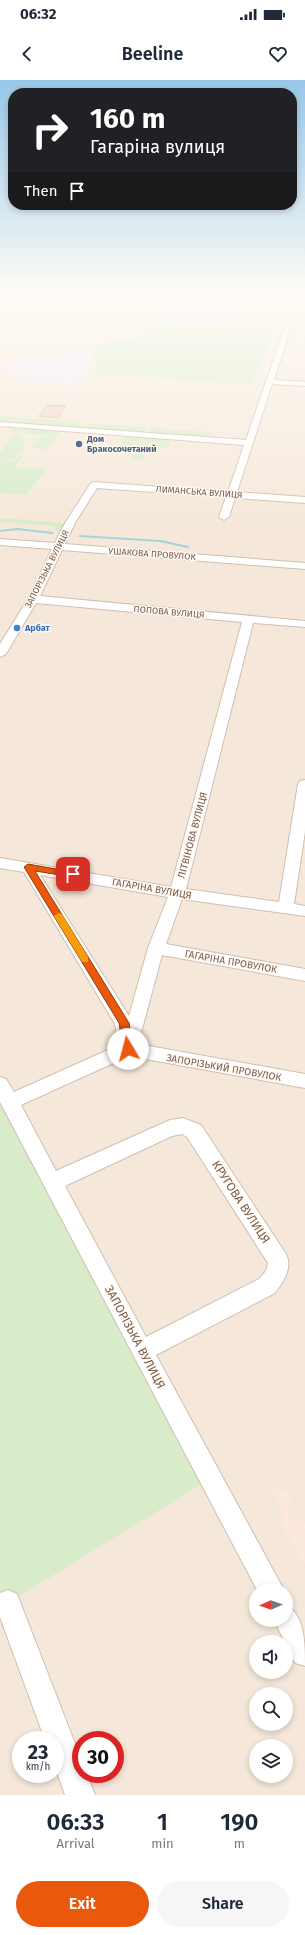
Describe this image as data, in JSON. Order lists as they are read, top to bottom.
{
  "streets": {
    "street": [
      "ЛИМАНСЬКА ВУЛИЦЯ",
      "УШАКОВА ПРОВУЛОК",
      "ЗАПОРІЗЬКА ВУЛИЦЯ",
      "ПОПОВА ВУЛИЦЯ",
      "ЛІТВІНОВА ВУЛИЦЯ",
      "ГАГАРІНА ВУЛИЦЯ",
      "ГАГАРІНА ПРОВУЛОК",
      "ЗАПОРІЗЬКИЙ ПРОВУЛОК",
      "КРУГОВА ВУЛИЦЯ"
    ]
  },
  "crossings": [
    ["ЛИМАНСЬКА ВУЛИЦЯ", "ЗАПОРІЗЬКА ВУЛИЦЯ"],
    ["УШАКОВА ПРОВУЛОК", "ЗАПОРІЗЬКА ВУЛИЦЯ"],
    ["ЗАПОРІЗЬКА ВУЛИЦЯ", "ПОПОВА ВУЛИЦЯ"],
    ["ЗАПОРІЗЬКА ВУЛИЦЯ", "КРУГОВА ВУЛИЦЯ"],
    ["ПОПОВА ВУЛИЦЯ", "ЛІТВІНОВА ВУЛИЦЯ"],
    ["ЛІТВІНОВА ВУЛИЦЯ", "ГАГАРІНА ВУЛИЦЯ"],
    ["ЛІТВІНОВА ВУЛИЦЯ", "ГАГАРІНА ПРОВУЛОК"],
    ["ЛІТВІНОВА ВУЛИЦЯ", "ЗАПОРІЗЬКИЙ ПРОВУЛОК"]
  ],
  "places": ["Дом Бракосочетаний", "Арбат"],
  "north": "left",
  "page": {
    "status": "06:32",
    "header": "Beeline",
    "turn": ["160 m", "Гагаріна вулиця"],
    "then": "Then",
    "speed": "23 km/h",
    "limit": "30",
    "eta": [
      "06:33",
      "Arrival",
      "1",
      "min",
      "190",
      "m"
    ],
    "buttons": ["Exit", "Share"]
  }
}
